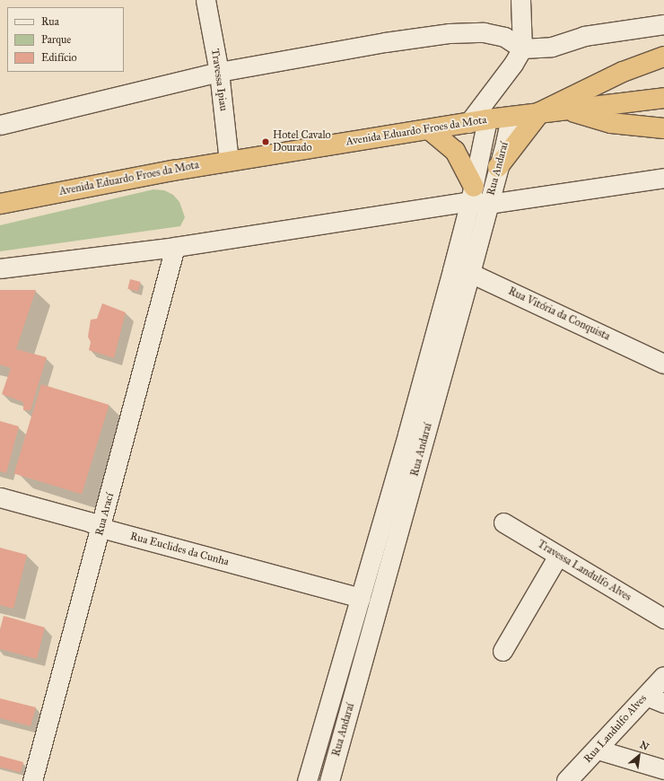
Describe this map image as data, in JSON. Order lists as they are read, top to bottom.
{
  "streets": {
    "highway": ["Avenida Eduardo Froes da Mota"],
    "street": [
      "Travessa Ipiau",
      "Rua Andaraí",
      "Rua Vitória da Conquista",
      "Rua Arací",
      "Rua Euclides da Cunha",
      "Travessa Landulfo Alves",
      "Rua Landulfo Alves"
    ]
  },
  "crossings": [
    ["Travessa Ipiau", "Avenida Eduardo Froes da Mota"],
    ["Avenida Eduardo Froes da Mota", "Rua Andaraí"],
    ["Rua Andaraí", "Rua Vitória da Conquista"],
    ["Rua Andaraí", "Rua Euclides da Cunha"],
    ["Rua Arací", "Rua Euclides da Cunha"]
  ],
  "places": ["Hotel Cavalo Dourado"],
  "legend": ["Rua", "Parque", "Edifício"],
  "north": "top right"
}
